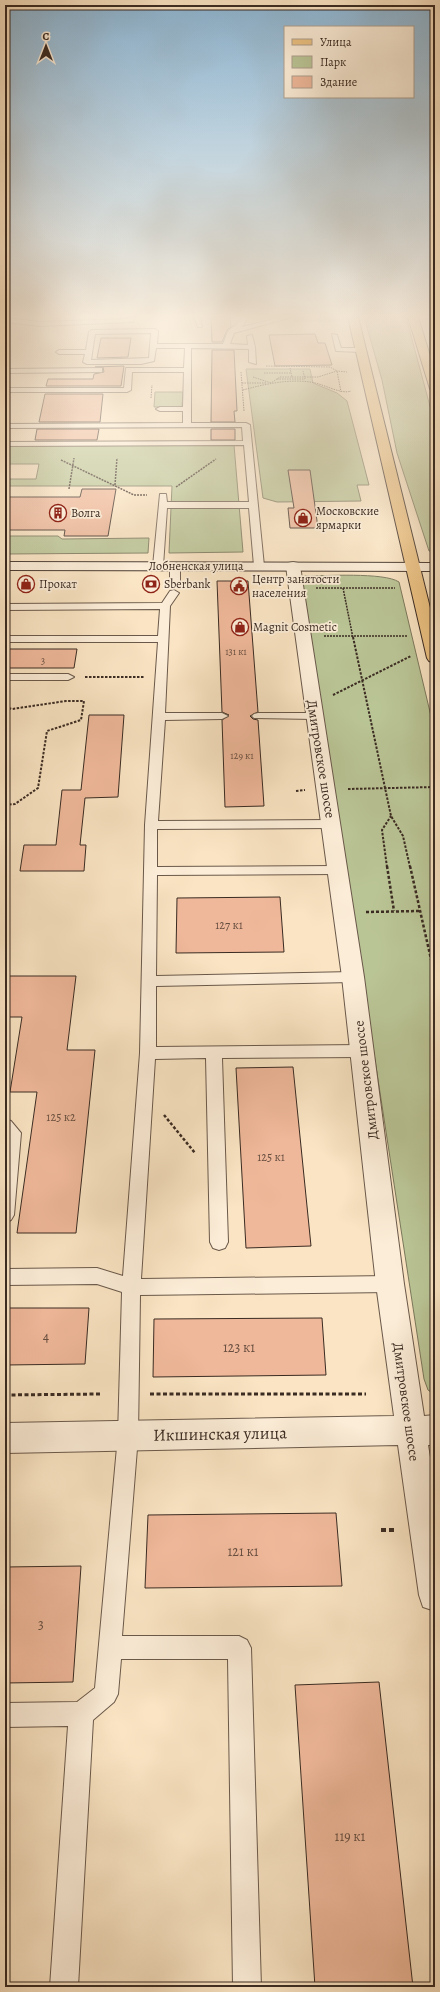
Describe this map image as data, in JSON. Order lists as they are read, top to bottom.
{
  "streets": {
    "street": ["Лобненская улица", "Дмитровское шоссе", "Икшинская улица"]
  },
  "crossings": [
    ["Лобненская улица", "Дмитровское шоссе"],
    ["Дмитровское шоссе", "Икшинская улица"]
  ],
  "places": {
    "building": ["Волга"],
    "shop": ["Московские ярмарки", "Прокат", "Magnit Cosmetic"],
    "bank": ["Sberbank"],
    "public building": ["Центр занятости населения"]
  },
  "house_numbers": [
    "131 к1",
    "3",
    "129 к1",
    "127 к1",
    "125 к2",
    "125 к1",
    "4",
    "123 к1",
    "121 к1",
    "3",
    "119 к1"
  ],
  "legend": ["Улица", "Парк", "Здание"],
  "north": "top"
}
